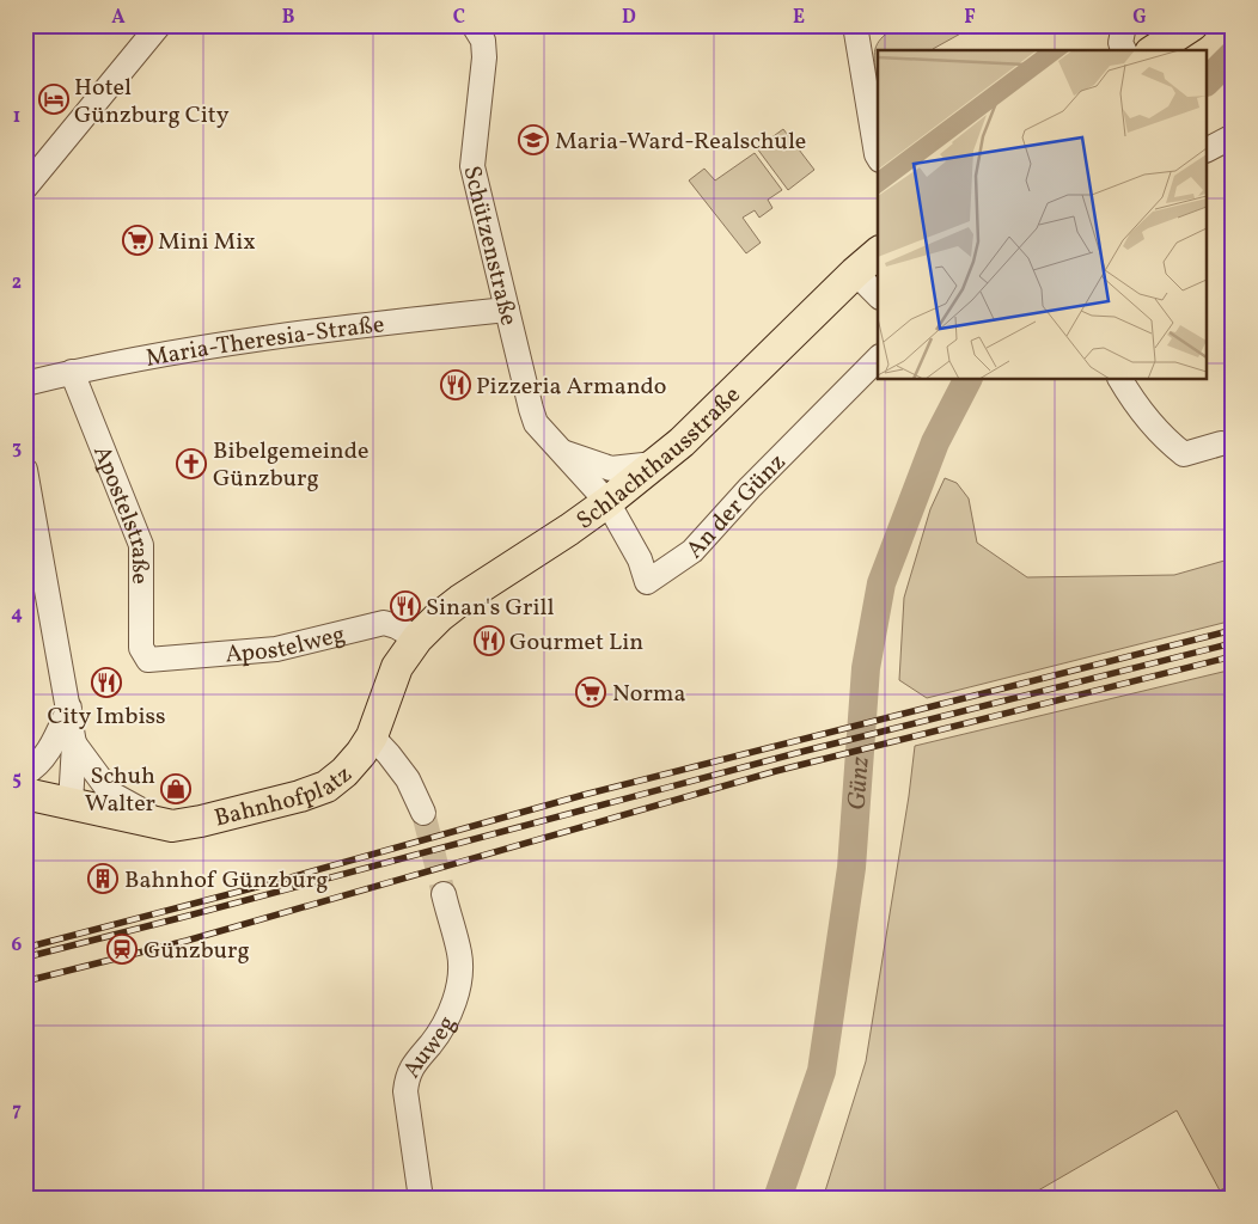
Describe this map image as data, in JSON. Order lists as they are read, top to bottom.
{
  "streets": {
    "main road": ["Schlachthausstraße", "Bahnhofplatz"],
    "street": [
      "Schützenstraße",
      "Maria-Theresia-Straße",
      "An der Günz",
      "Apostelstraße",
      "Apostelweg",
      "Auweg"
    ]
  },
  "crossings": [
    ["Schützenstraße", "Maria-Theresia-Straße"],
    ["Schützenstraße", "Schlachthausstraße"],
    ["Schützenstraße", "An der Günz"],
    ["Maria-Theresia-Straße", "Apostelstraße"],
    ["Schlachthausstraße", "An der Günz"],
    ["Schlachthausstraße", "Apostelweg"],
    ["Schlachthausstraße", "Bahnhofplatz"],
    ["Apostelstraße", "Apostelweg"],
    ["Apostelweg", "Bahnhofplatz"]
  ],
  "water": ["Günz"],
  "places": {
    "hotel": ["Hotel Günzburg City"],
    "school or university": ["Maria-Ward-Realschule"],
    "supermarket": ["Mini Mix", "Norma"],
    "restaurant": [
      "Pizzeria Armando",
      "Sinan's Grill",
      "Gourmet Lin",
      "City Imbiss"
    ],
    "church": ["Bibelgemeinde Günzburg"],
    "shop": ["Schuh Walter"],
    "building": ["Bahnhof Günzburg"],
    "station": ["Günzburg"]
  },
  "grid": {
    "columns": [
      "A",
      "B",
      "C",
      "D",
      "E",
      "F",
      "G"
    ],
    "rows": [
      "1",
      "2",
      "3",
      "4",
      "5",
      "6",
      "7"
    ]
  }
}
